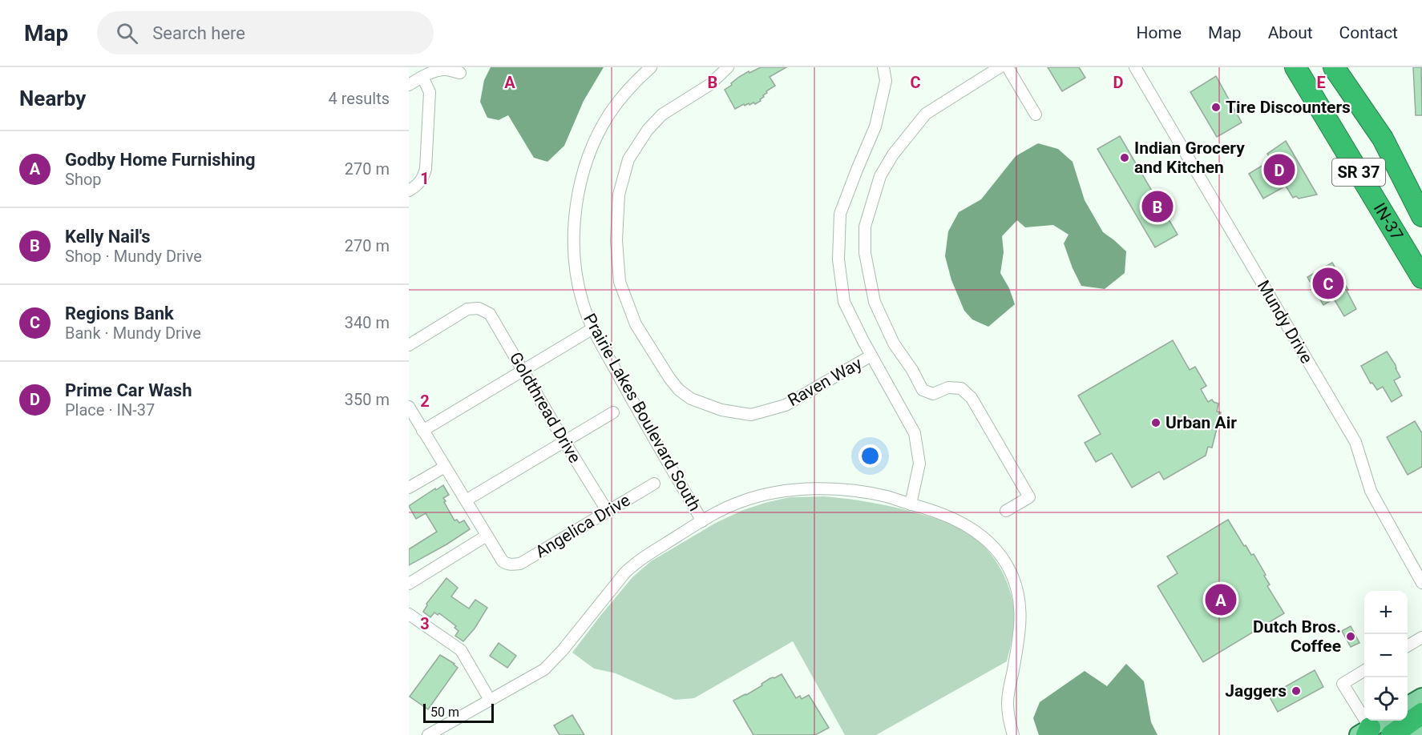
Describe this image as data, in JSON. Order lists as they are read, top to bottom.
{
  "streets": {
    "highway": ["SR 37", "IN-37"],
    "street": [
      "Mundy Drive",
      "Raven Way",
      "Goldthread Drive",
      "Prairie Lakes Boulevard South",
      "Angelica Drive"
    ]
  },
  "crossings": [
    ["Goldthread Drive", "Angelica Drive"]
  ],
  "places": [
    "Tire Discounters",
    "Indian Grocery and Kitchen",
    "Urban Air",
    "Dutch Bros. Coffee",
    "Jaggers"
  ],
  "scale_bar": "50 m",
  "page": {
    "header": "Map",
    "search": "Search here",
    "nav": [
      "Home",
      "Map",
      "About",
      "Contact"
    ],
    "heading": ["Nearby", "4 results"],
    "list": [
      {
        "mark": "A",
        "name": "Godby Home Furnishing",
        "note": "Shop",
        "value": "270 m"
      },
      {
        "mark": "B",
        "name": "Kelly Nail's",
        "note": "Shop · Mundy Drive",
        "value": "270 m"
      },
      {
        "mark": "C",
        "name": "Regions Bank",
        "note": "Bank · Mundy Drive",
        "value": "340 m"
      },
      {
        "mark": "D",
        "name": "Prime Car Wash",
        "note": "Place · IN-37",
        "value": "350 m"
      }
    ],
    "pins": [
      "D",
      "B",
      "C",
      "A"
    ],
    "map_buttons": ["+", "−"],
    "scale": "50 m"
  },
  "grid": {
    "columns": [
      "A",
      "B",
      "C",
      "D",
      "E"
    ],
    "rows": ["1", "2", "3"]
  }
}
